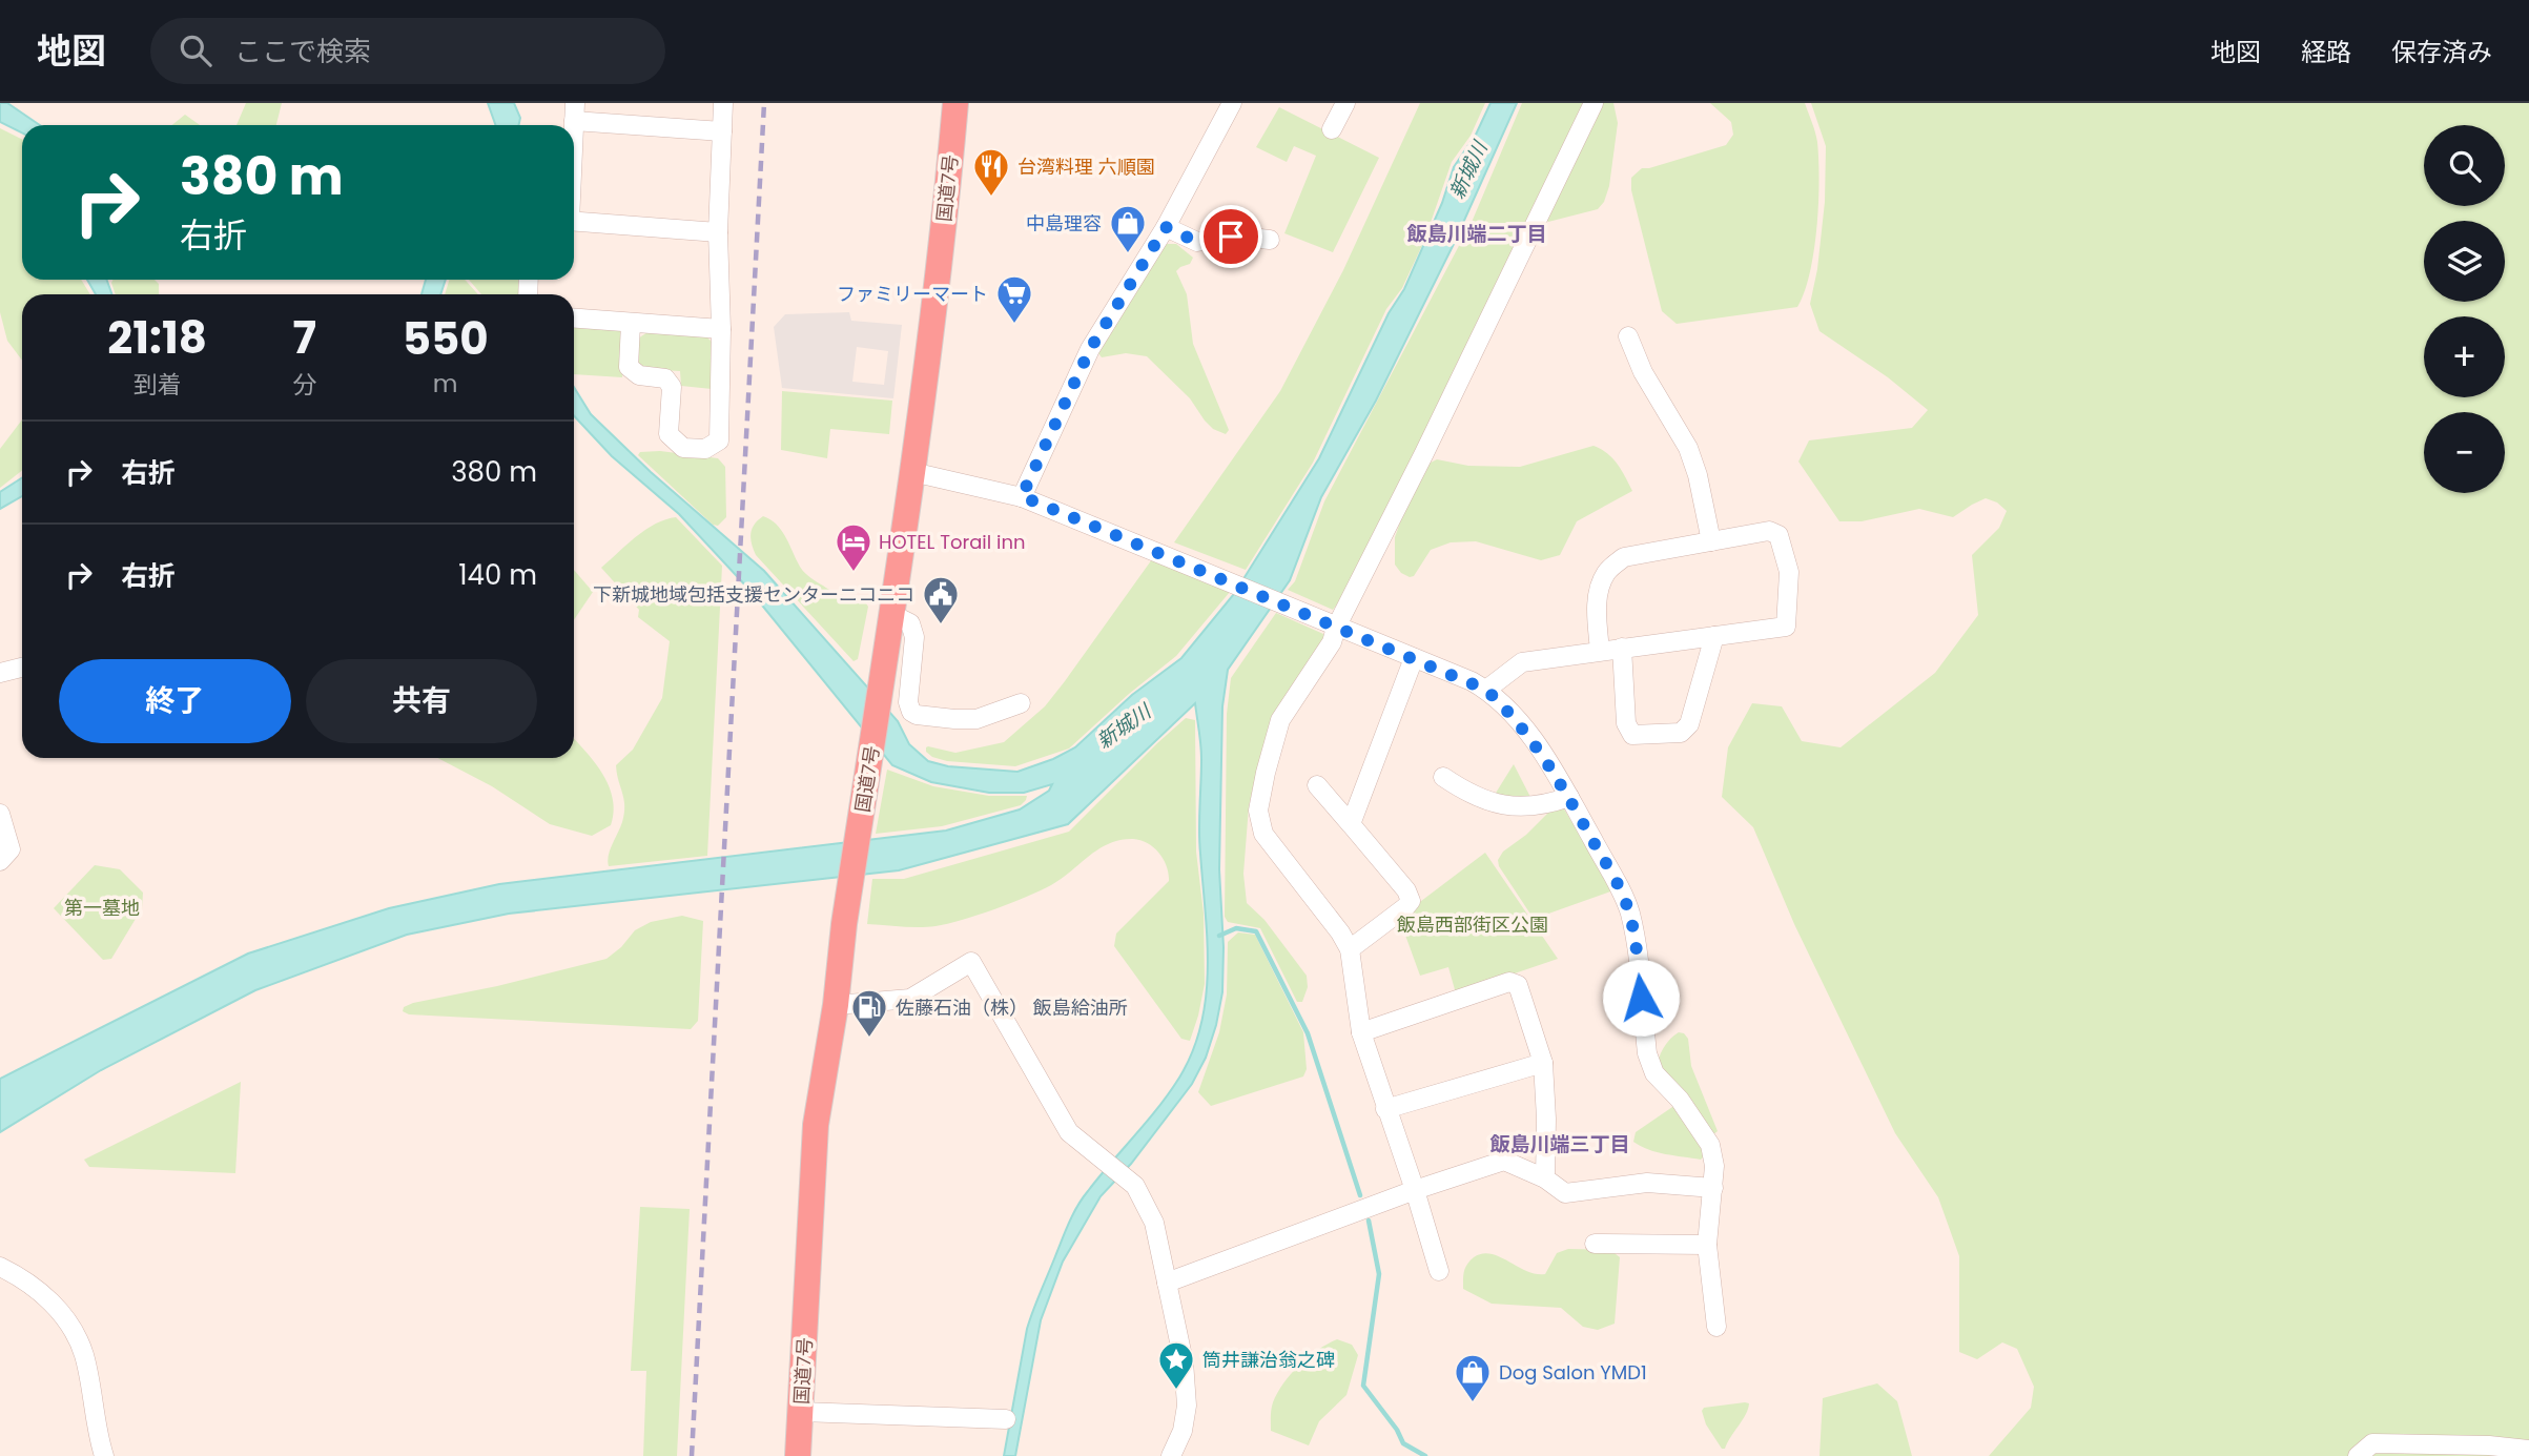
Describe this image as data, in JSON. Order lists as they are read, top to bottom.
{
  "streets": {
    "highway": ["国道7号"]
  },
  "districts": ["飯島川端二丁目", "飯島川端三丁目"],
  "water": ["新城川"],
  "parks": ["第一墓地", "飯島西部街区公園"],
  "places": {
    "restaurant": ["台湾料理 六順園"],
    "shop": ["中島理容", "Dog Salon YMD1"],
    "supermarket": ["ファミリーマート"],
    "hotel": ["HOTEL Torail inn"],
    "public building": ["下新城地域包括支援センターニコニコ"],
    "fuel station": ["佐藤石油（株） 飯島給油所"],
    "place": ["筒井謙治翁之碑"]
  },
  "page": {
    "header": "地図",
    "search": "ここで検索",
    "nav": ["地図", "経路", "保存済み"],
    "map_buttons": ["+", "−"],
    "turn": ["380 m", "右折"],
    "eta": [
      "21:18",
      "到着",
      "7",
      "分",
      "550",
      "m"
    ],
    "list": [
      {
        "name": "右折",
        "value": "380 m"
      },
      {
        "name": "右折",
        "value": "140 m"
      }
    ],
    "buttons": ["終了", "共有"]
  }
}
